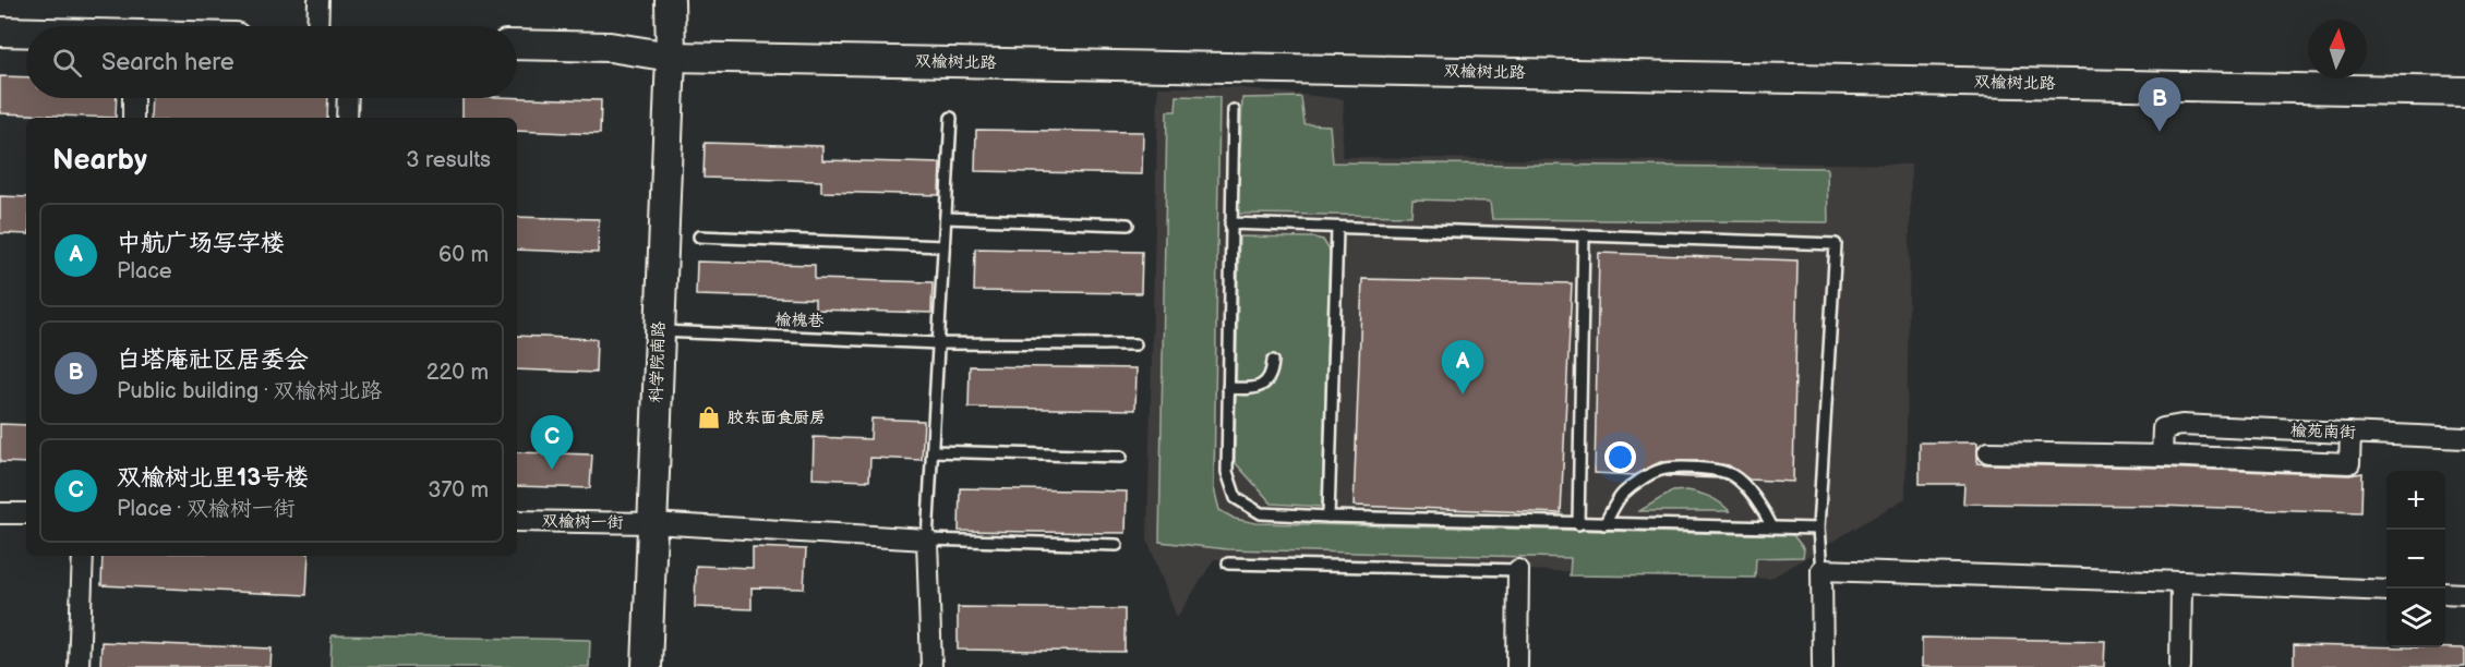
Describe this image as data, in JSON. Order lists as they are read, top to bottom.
{
  "streets": {
    "street": [
      "双榆树北路",
      "科学院南路",
      "榆苑南街",
      "双榆树一街"
    ],
    "lane": ["榆槐巷"]
  },
  "crossings": [
    ["双榆树北路", "科学院南路"],
    ["榆槐巷", "科学院南路"],
    ["科学院南路", "双榆树一街"]
  ],
  "places": {
    "shop": ["胶东面食厨房"]
  },
  "north": "top",
  "page": {
    "search": "Search here",
    "pins": ["B", "A", "C"],
    "heading": ["Nearby", "3 results"],
    "list": [
      {
        "mark": "A",
        "name": "中航广场写字楼",
        "note": "Place",
        "value": "60 m"
      },
      {
        "mark": "B",
        "name": "白塔庵社区居委会",
        "note": "Public building · 双榆树北路",
        "value": "220 m"
      },
      {
        "mark": "C",
        "name": "双榆树北里13号楼",
        "note": "Place · 双榆树一街",
        "value": "370 m"
      }
    ],
    "map_buttons": ["+", "−"]
  }
}
